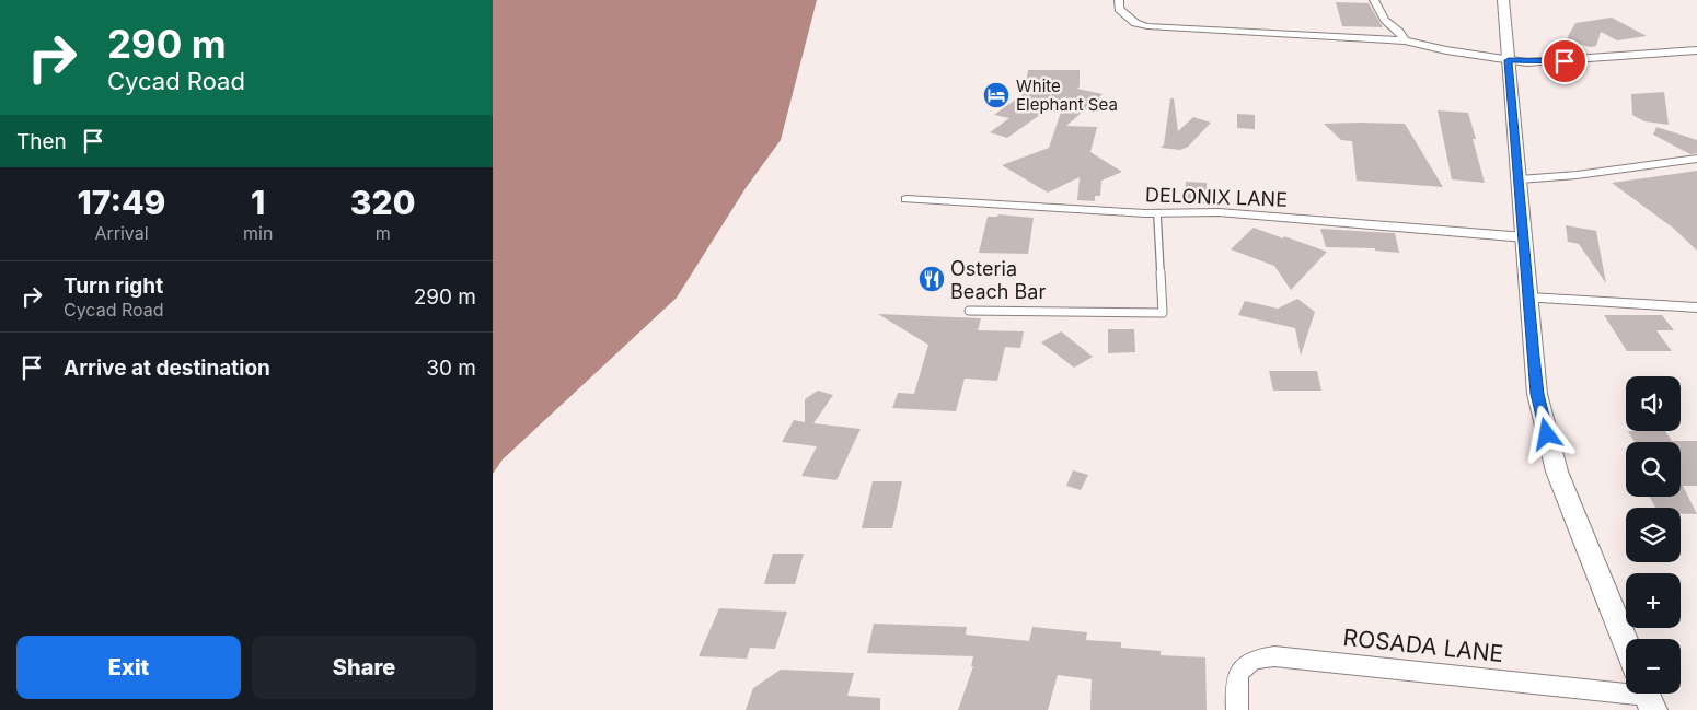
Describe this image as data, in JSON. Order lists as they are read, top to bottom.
{
  "streets": {
    "street": ["DELONIX LANE", "ROSADA LANE"]
  },
  "places": {
    "hotel": ["White Elephant Sea"],
    "restaurant": ["Osteria Beach Bar"]
  },
  "page": {
    "turn": ["290 m", "Cycad Road"],
    "then": "Then",
    "eta": [
      "17:49",
      "Arrival",
      "1",
      "min",
      "320",
      "m"
    ],
    "list": [
      {
        "name": "Turn right",
        "note": "Cycad Road",
        "value": "290 m"
      },
      {
        "name": "Arrive at destination",
        "value": "30 m"
      }
    ],
    "map_buttons": ["+", "−"],
    "buttons": ["Exit", "Share"]
  }
}
